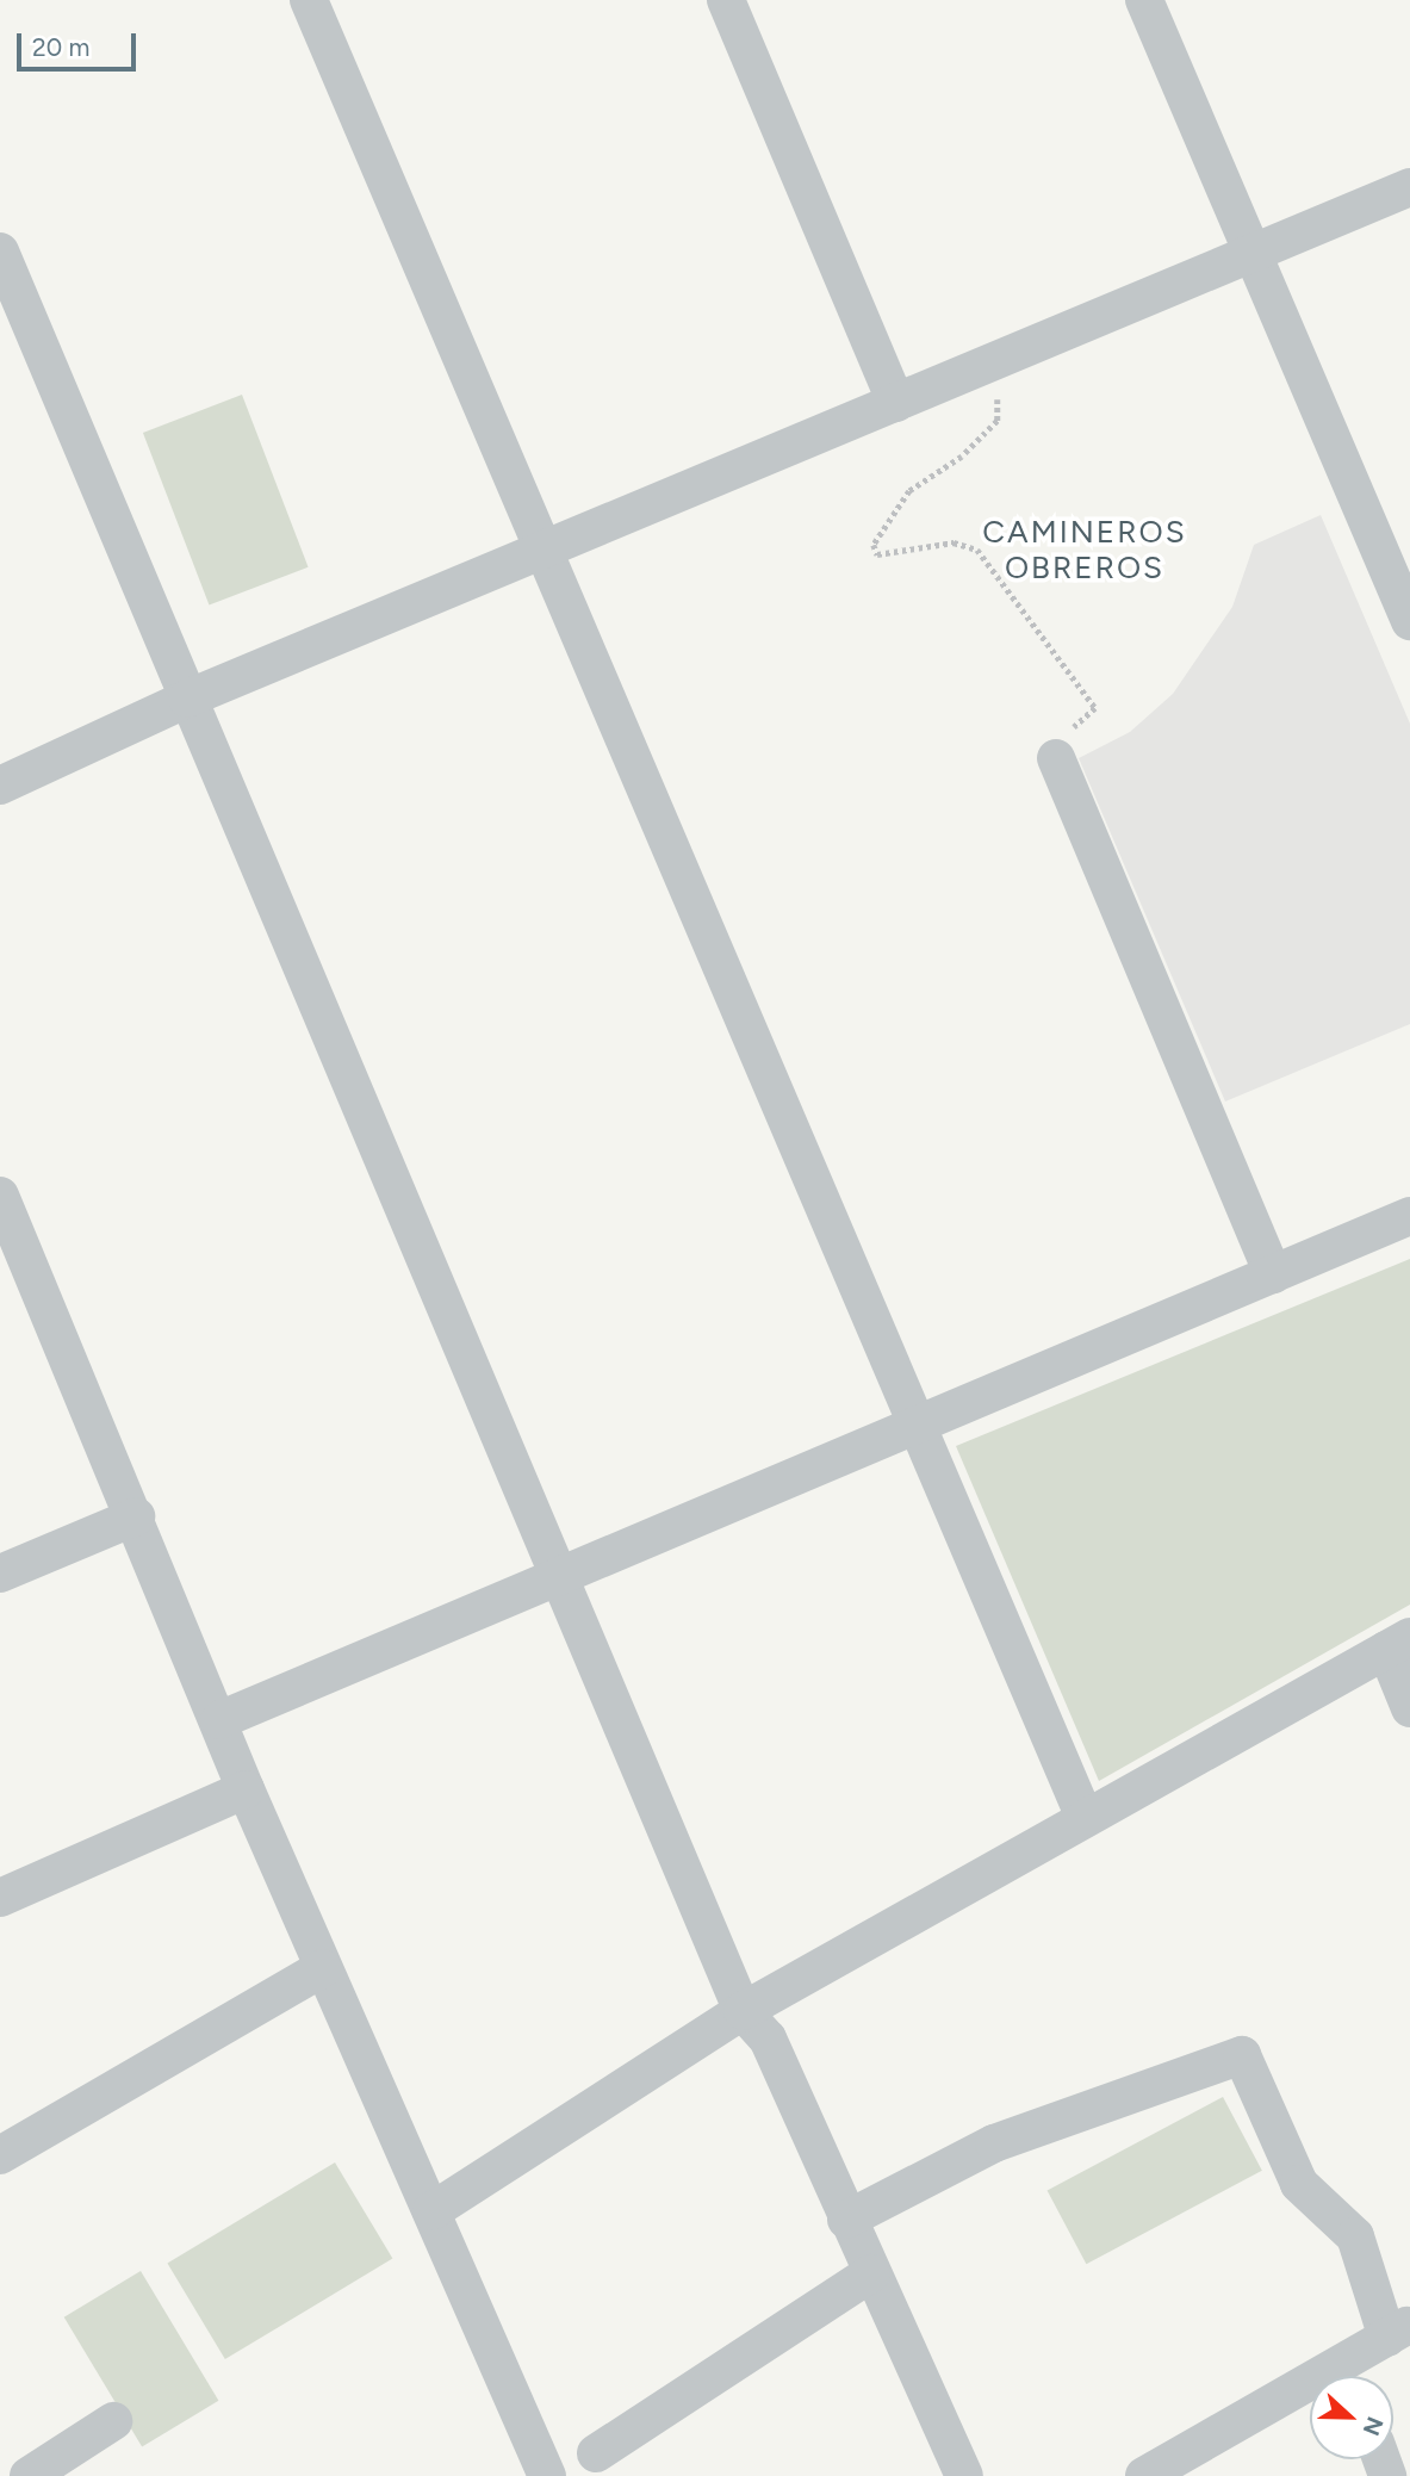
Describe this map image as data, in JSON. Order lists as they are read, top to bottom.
{
  "districts": ["CAMINEROS OBREROS"],
  "scale_bar": "20 m",
  "north": "right"
}
